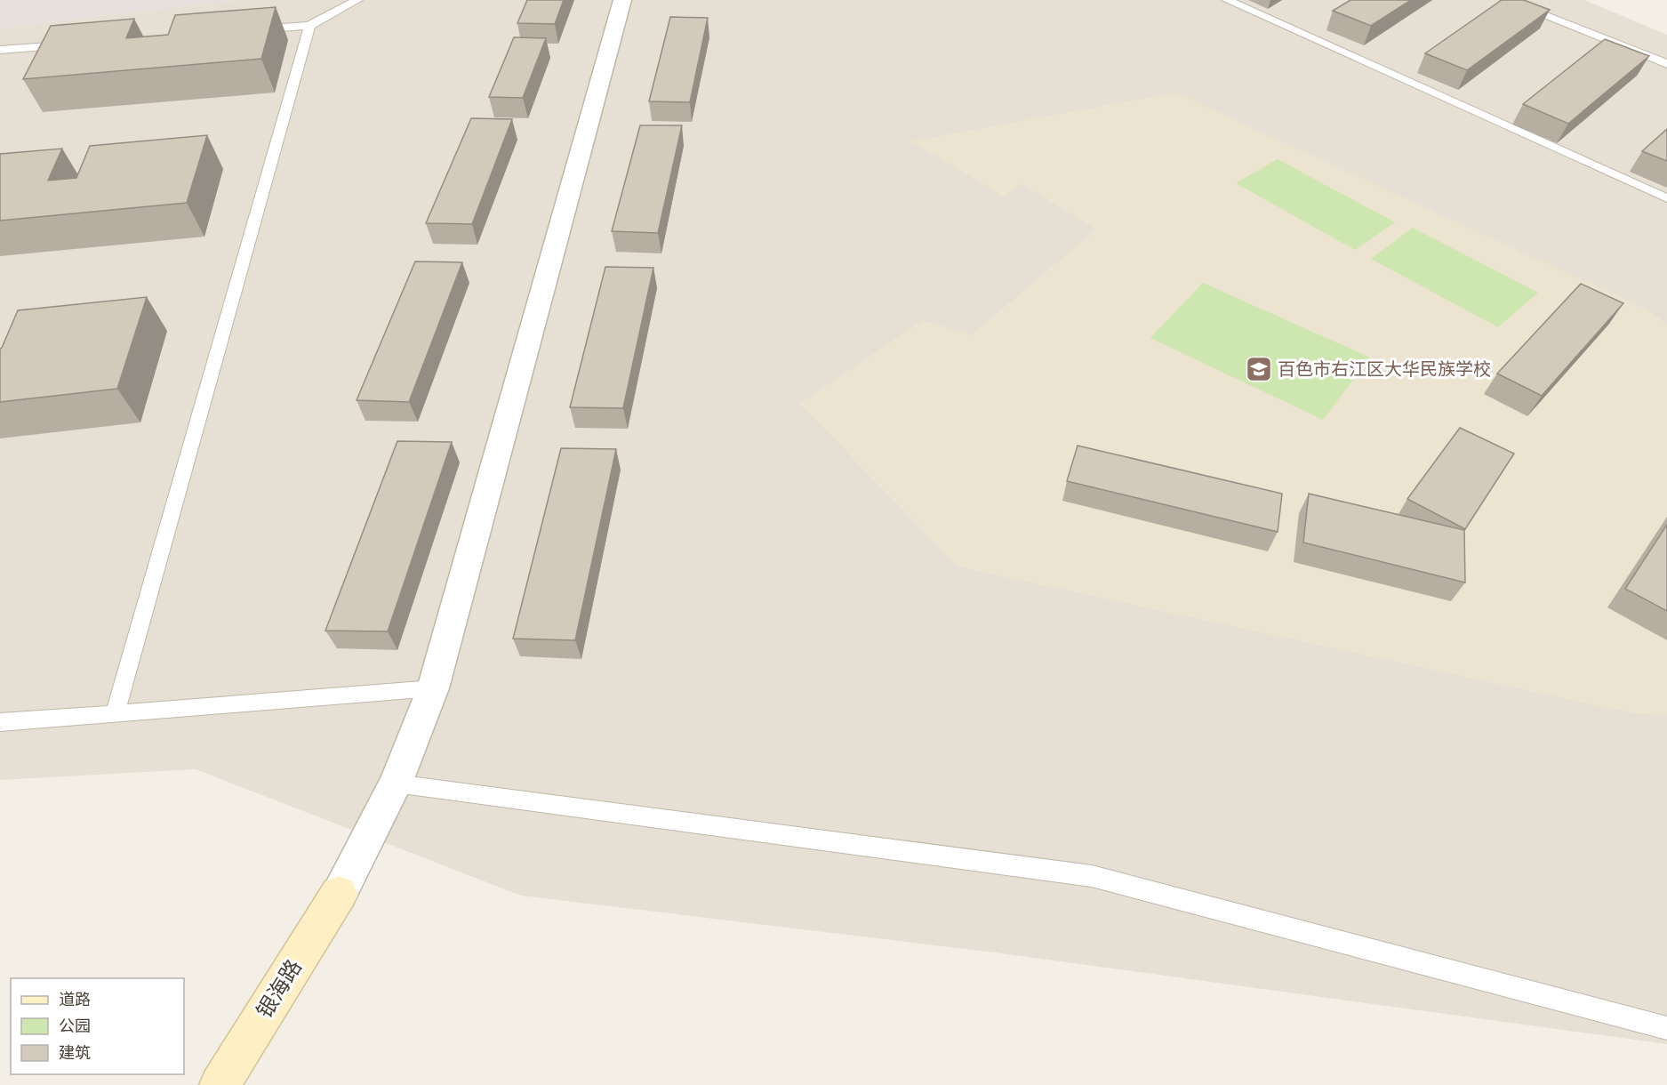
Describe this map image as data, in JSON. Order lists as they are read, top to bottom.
{
  "streets": {
    "street": ["银海路"]
  },
  "places": {
    "school or university": ["百色市右江区大华民族学校"]
  },
  "legend": ["道路", "公园", "建筑"]
}
